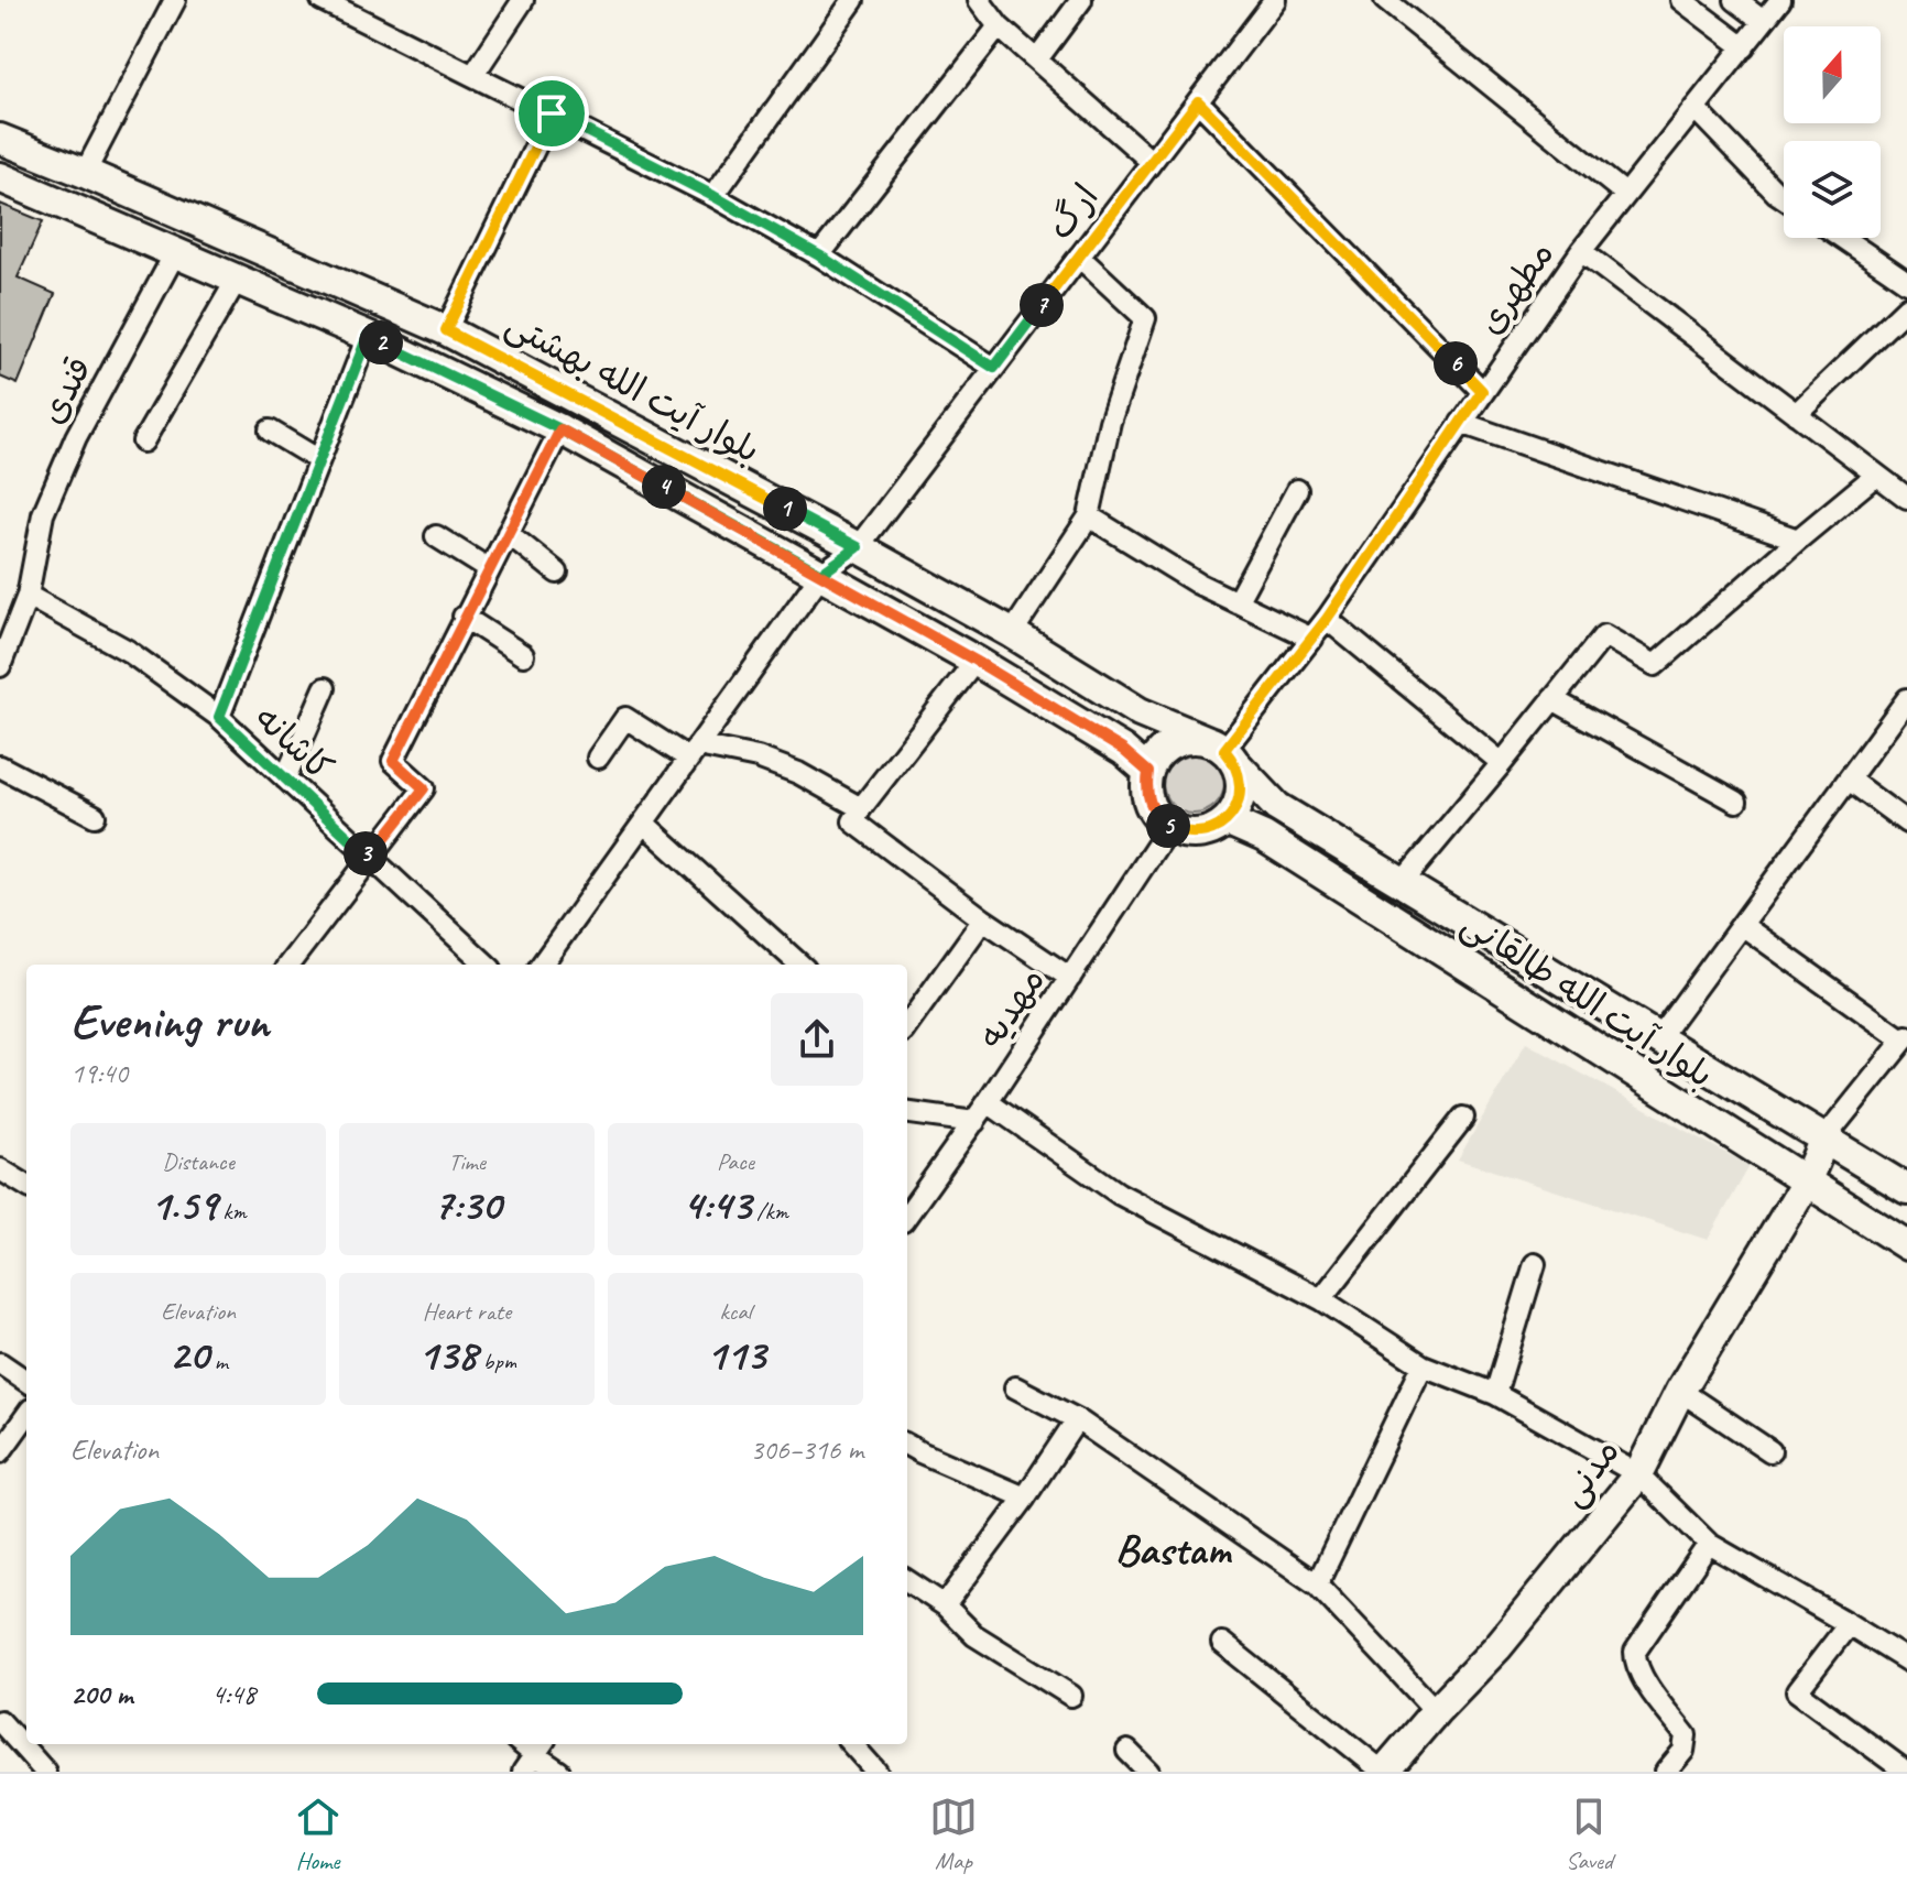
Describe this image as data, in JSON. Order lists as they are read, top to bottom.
{
  "streets": {
    "street": [
      "ارگ",
      "مطهری",
      "بلوار آیت الله بهشتی",
      "قندی",
      "کاشانه",
      "بلوار آیت الله طالقانی",
      "مهدیه",
      "مدنی"
    ]
  },
  "crossings": [
    ["ارگ", "بلوار آیت الله بهشتی"],
    ["مطهری", "بلوار آیت الله بهشتی"],
    ["مطهری", "بلوار آیت الله طالقانی"],
    ["مطهری", "مهدیه"],
    ["بلوار آیت الله بهشتی", "قندی"],
    ["بلوار آیت الله بهشتی", "بلوار آیت الله طالقانی"],
    ["بلوار آیت الله بهشتی", "مهدیه"],
    ["قندی", "کاشانه"],
    ["بلوار آیت الله طالقانی", "مهدیه"],
    ["بلوار آیت الله طالقانی", "مدنی"]
  ],
  "districts": ["Bastam"],
  "north": "top",
  "page": {
    "pins": [
      "7",
      "2",
      "6",
      "4",
      "1",
      "5",
      "3"
    ],
    "heading": ["Evening run", "19:40"],
    "stats": [
      ["Distance", "1.59 km"],
      ["Time", "7:30"],
      ["Pace", "4:43 /km"],
      ["Elevation", "20 m"],
      ["Heart rate", "138 bpm"],
      ["kcal", "113"]
    ],
    "chart": ["Elevation", "306–316 m"],
    "list": [
      {
        "name": "200 m",
        "note": "4:48"
      }
    ],
    "tabs": ["Home", "Map", "Saved"]
  }
}
